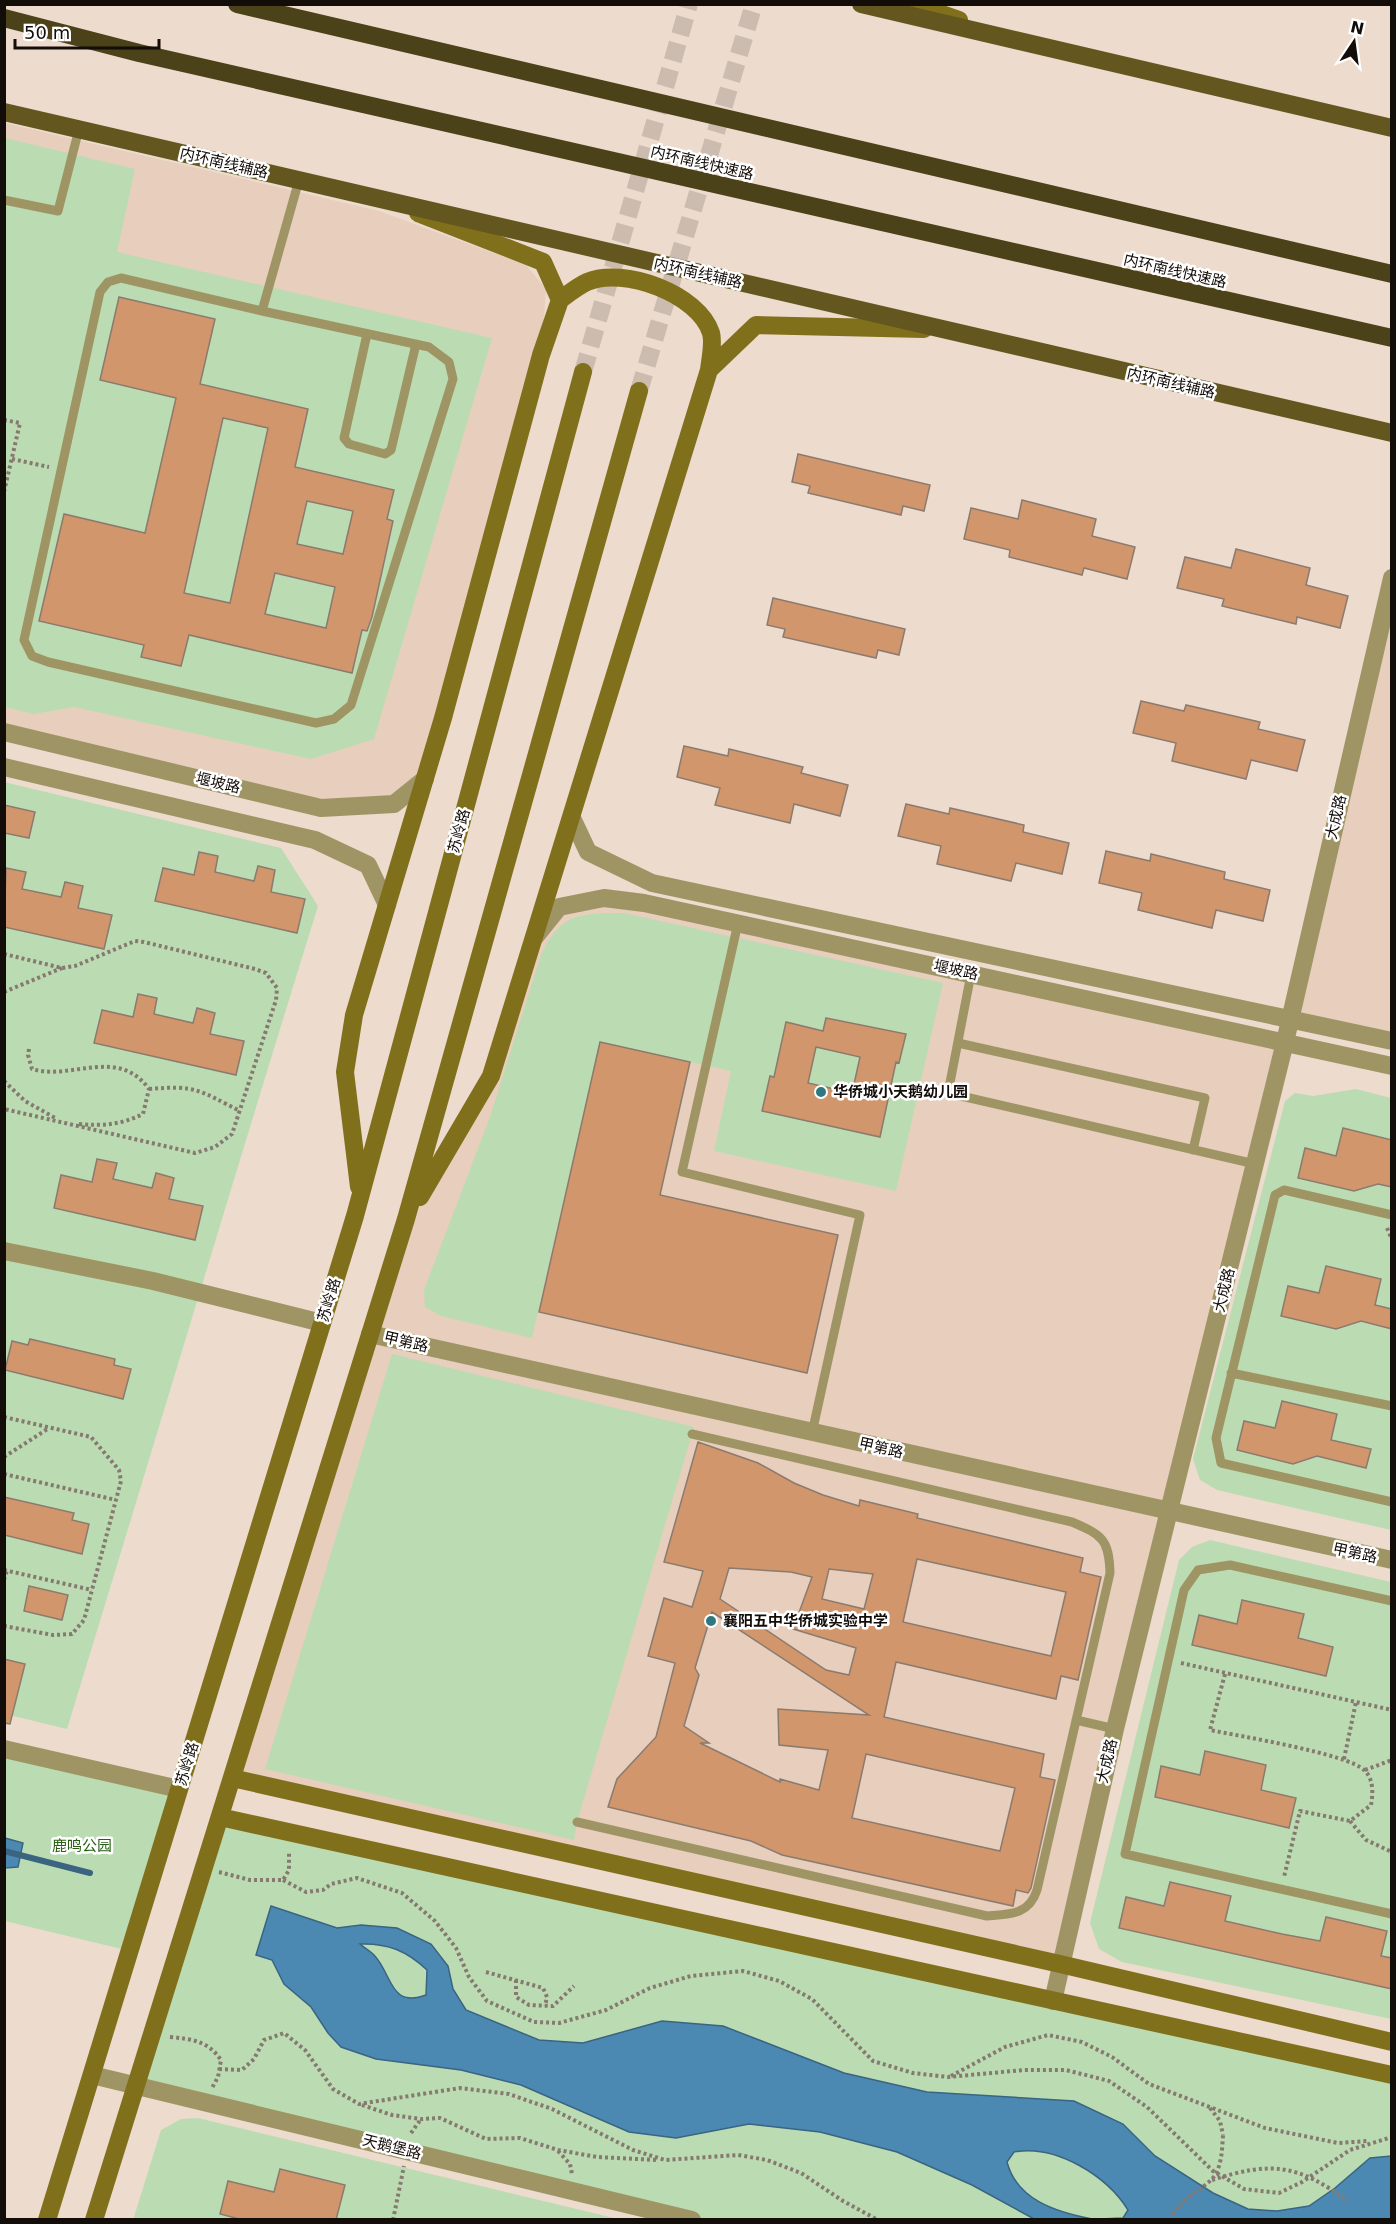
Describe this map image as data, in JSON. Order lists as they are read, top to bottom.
{
  "streets": {
    "highway": ["内环南线快速路"],
    "main road": ["内环南线辅路", "苏岭路"],
    "street": [
      "堰坡路",
      "大成路",
      "甲第路",
      "天鹅堡路"
    ]
  },
  "crossings": [
    ["堰坡路", "大成路"],
    ["大成路", "甲第路"],
    ["苏岭路", "天鹅堡路"]
  ],
  "parks": ["鹿鸣公园"],
  "places": ["华侨城小天鹅幼儿园", "襄阳五中华侨城实验中学"],
  "scale_bar": "50 m",
  "north": "top"
}
